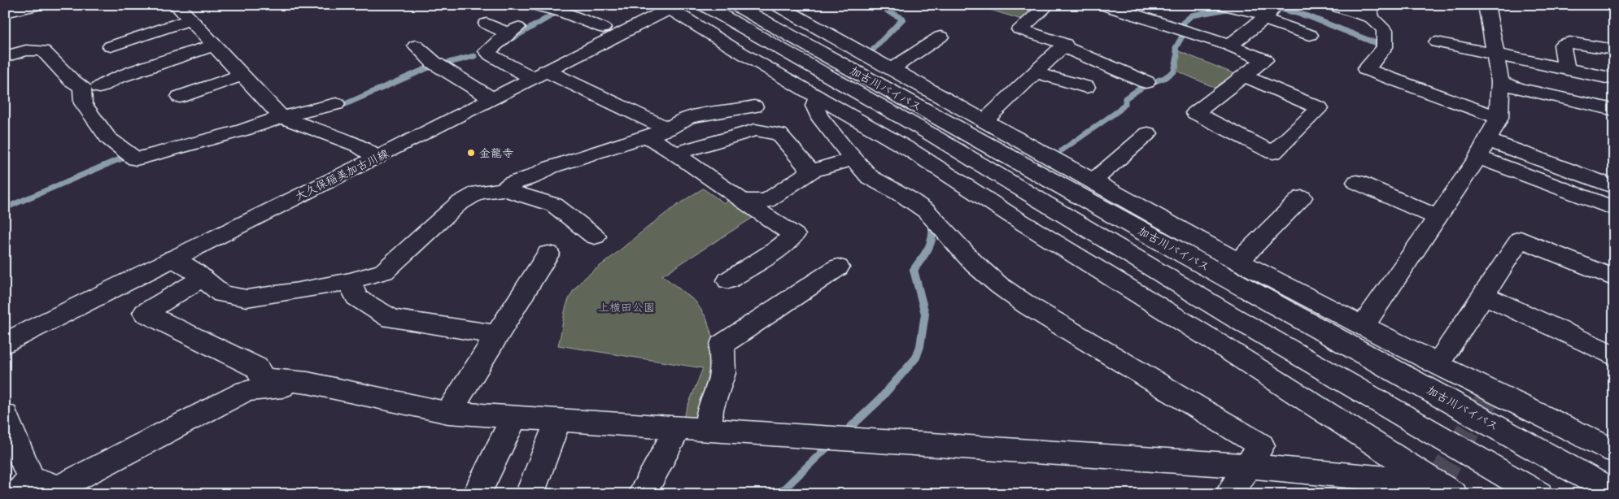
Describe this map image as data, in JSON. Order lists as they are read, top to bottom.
{
  "streets": {
    "main road": ["加古川バイパス", "大久保稲美加古川線"]
  },
  "parks": ["上横田公園"],
  "places": ["金龍寺"]
}
